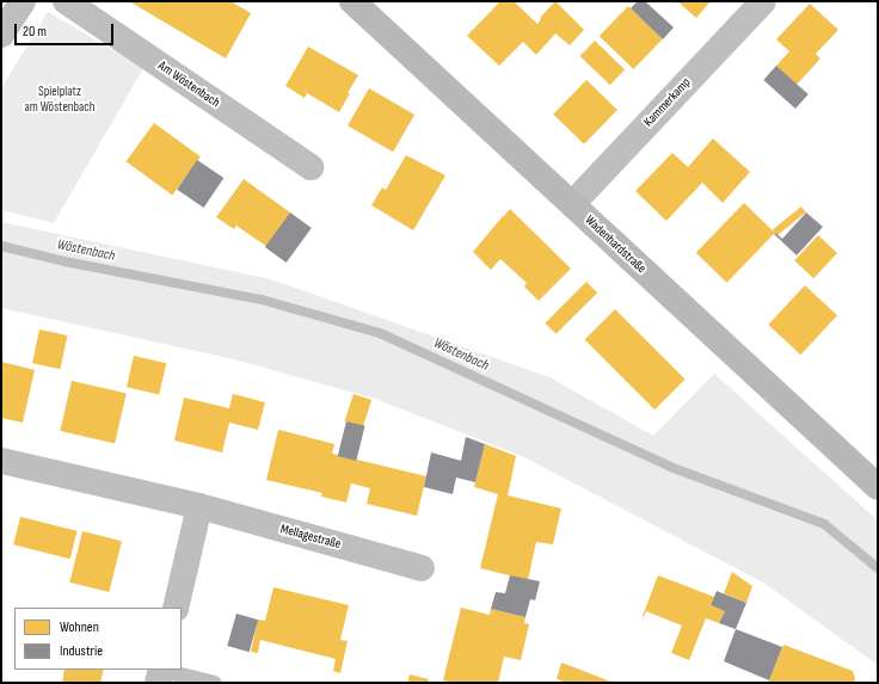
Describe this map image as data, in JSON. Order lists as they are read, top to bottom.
{
  "streets": {
    "street": [
      "Am Wöstenbach",
      "Kammerkamp",
      "Wadenhardstraße",
      "Mellagestraße"
    ]
  },
  "crossings": [
    ["Kammerkamp", "Wadenhardstraße"]
  ],
  "water": ["Wöstenbach"],
  "parks": ["Spielplatz am Wöstenbach"],
  "legend": ["Wohnen", "Industrie"],
  "scale_bar": "20 m"
}
